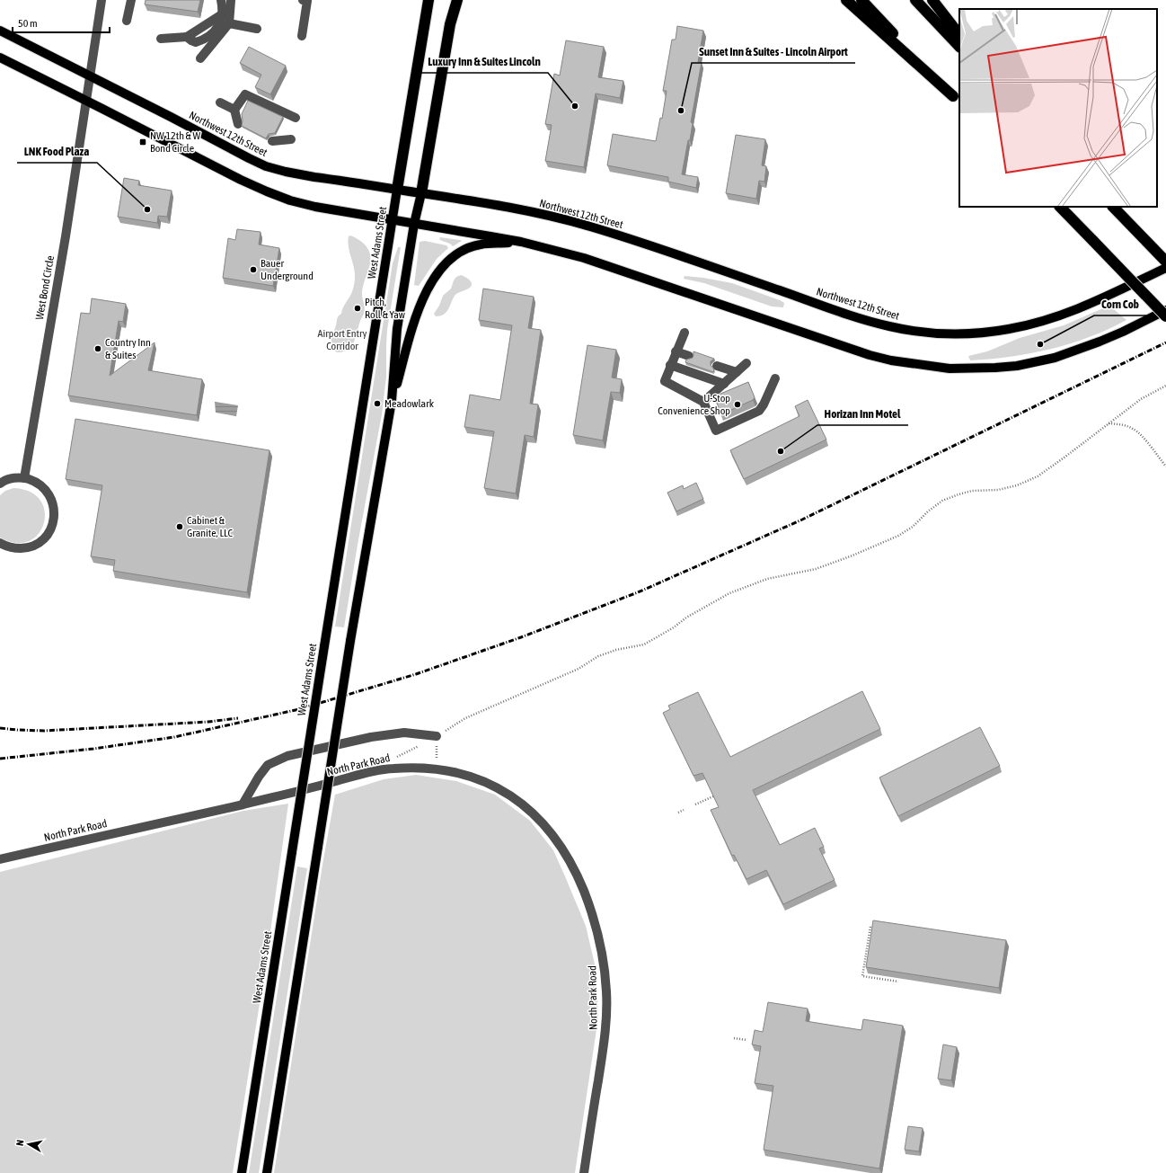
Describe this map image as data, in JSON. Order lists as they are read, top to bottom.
{
  "streets": {
    "main road": ["Northwest 12th Street", "West Adams Street"],
    "street": ["West Bond Circle", "North Park Road"]
  },
  "crossings": [
    ["Northwest 12th Street", "West Adams Street"],
    ["Northwest 12th Street", "West Bond Circle"]
  ],
  "parks": ["Airport Entry Corridor"],
  "places": {
    "other": [
      "Luxury Inn & Suites Lincoln",
      "Sunset Inn & Suites - Lincoln Airport",
      "LNK Food Plaza",
      "Bauer Underground",
      "Pitch, Roll & Yaw",
      "Corn Cob",
      "Country Inn & Suites",
      "Meadowlark",
      "U-Stop Convenience Shop",
      "Horizan Inn Motel",
      "Cabinet & Granite, LLC"
    ],
    "transit": ["NW 12th & W Bond Circle"]
  },
  "scale_bar": "50 m",
  "north": "left"
}
